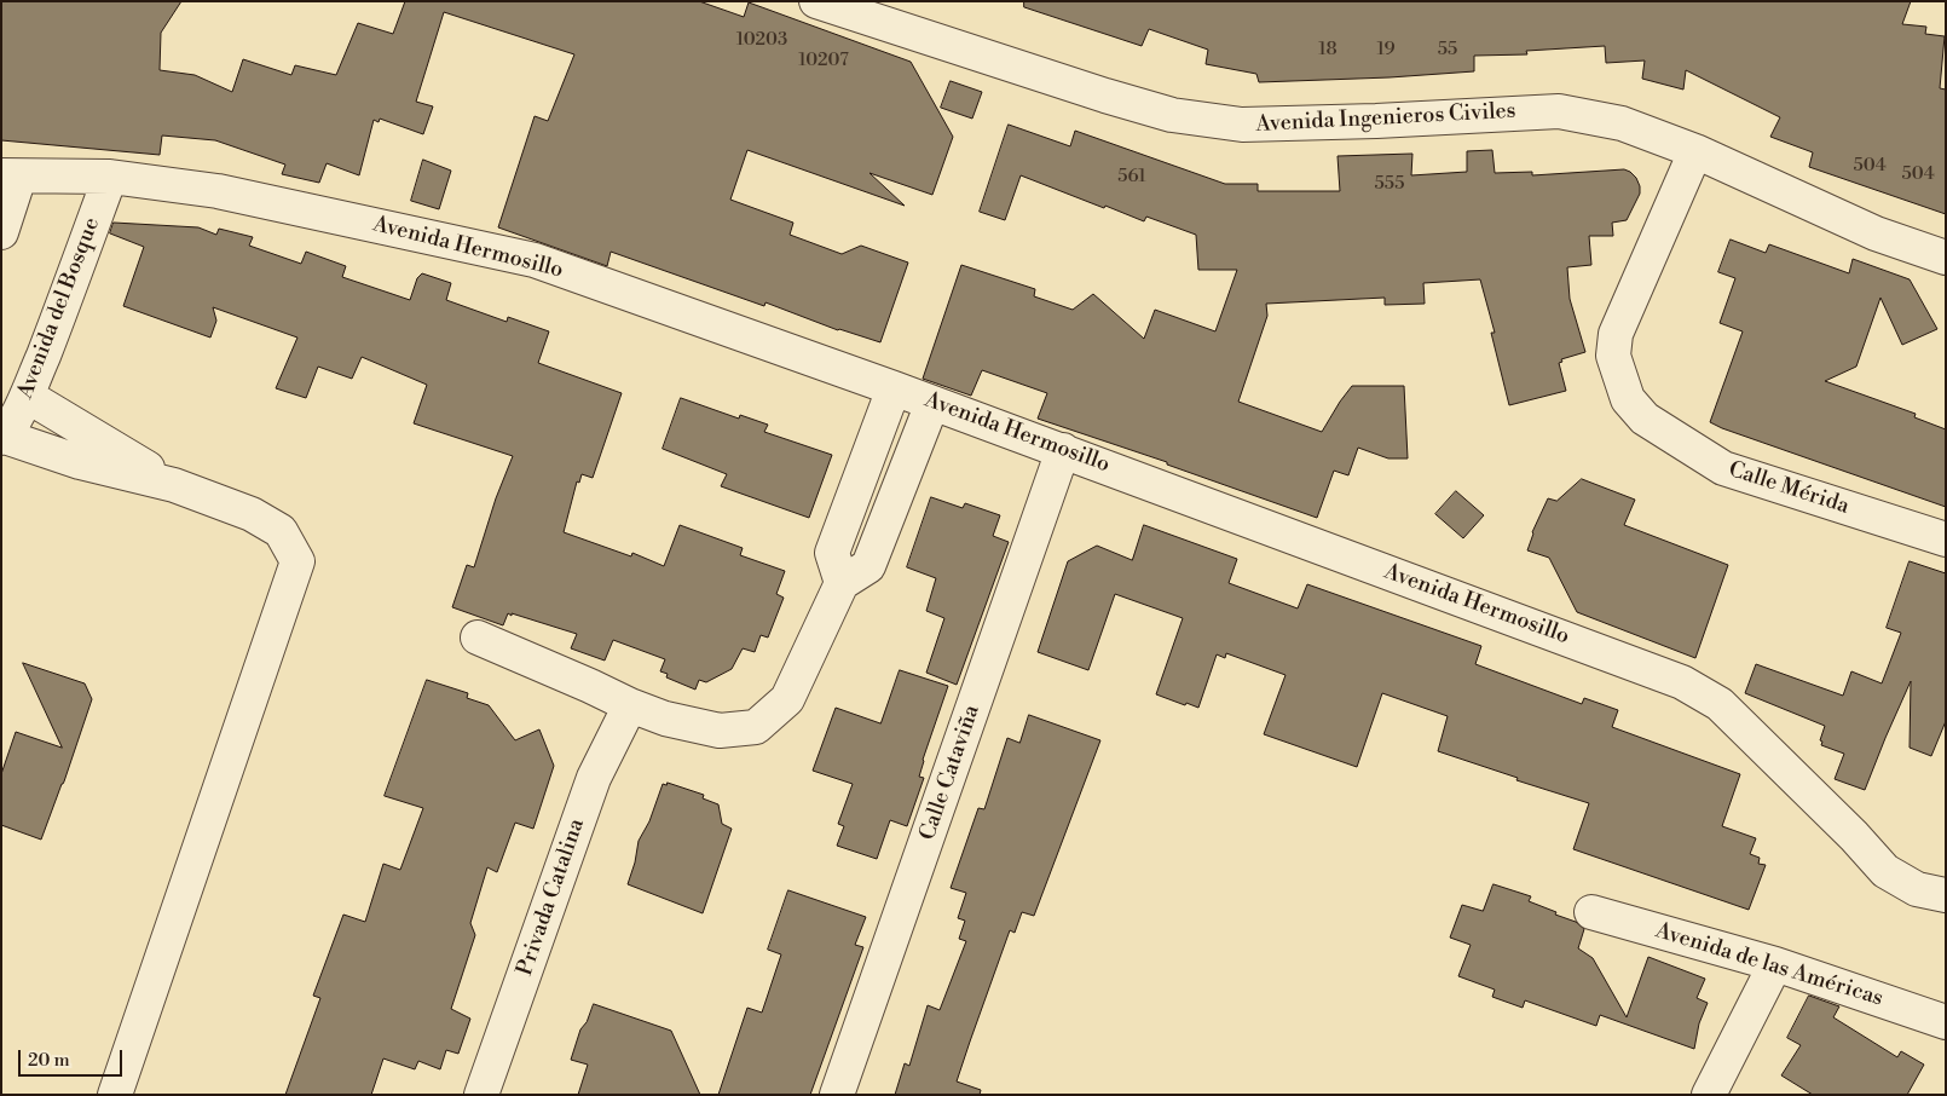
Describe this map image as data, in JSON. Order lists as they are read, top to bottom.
{
  "streets": {
    "street": [
      "Avenida Ingenieros Civiles",
      "Avenida Hermosillo",
      "Avenida del Bosque",
      "Calle Mérida",
      "Calle Cataviña",
      "Privada Catalina",
      "Avenida de las Américas"
    ]
  },
  "crossings": [
    ["Avenida Ingenieros Civiles", "Calle Mérida"],
    ["Avenida Hermosillo", "Avenida del Bosque"],
    ["Avenida Hermosillo", "Calle Cataviña"]
  ],
  "house_numbers": [
    "10203",
    "18",
    "19",
    "55",
    "10207",
    "504",
    "504",
    "561",
    "555"
  ],
  "scale_bar": "20 m"
}
